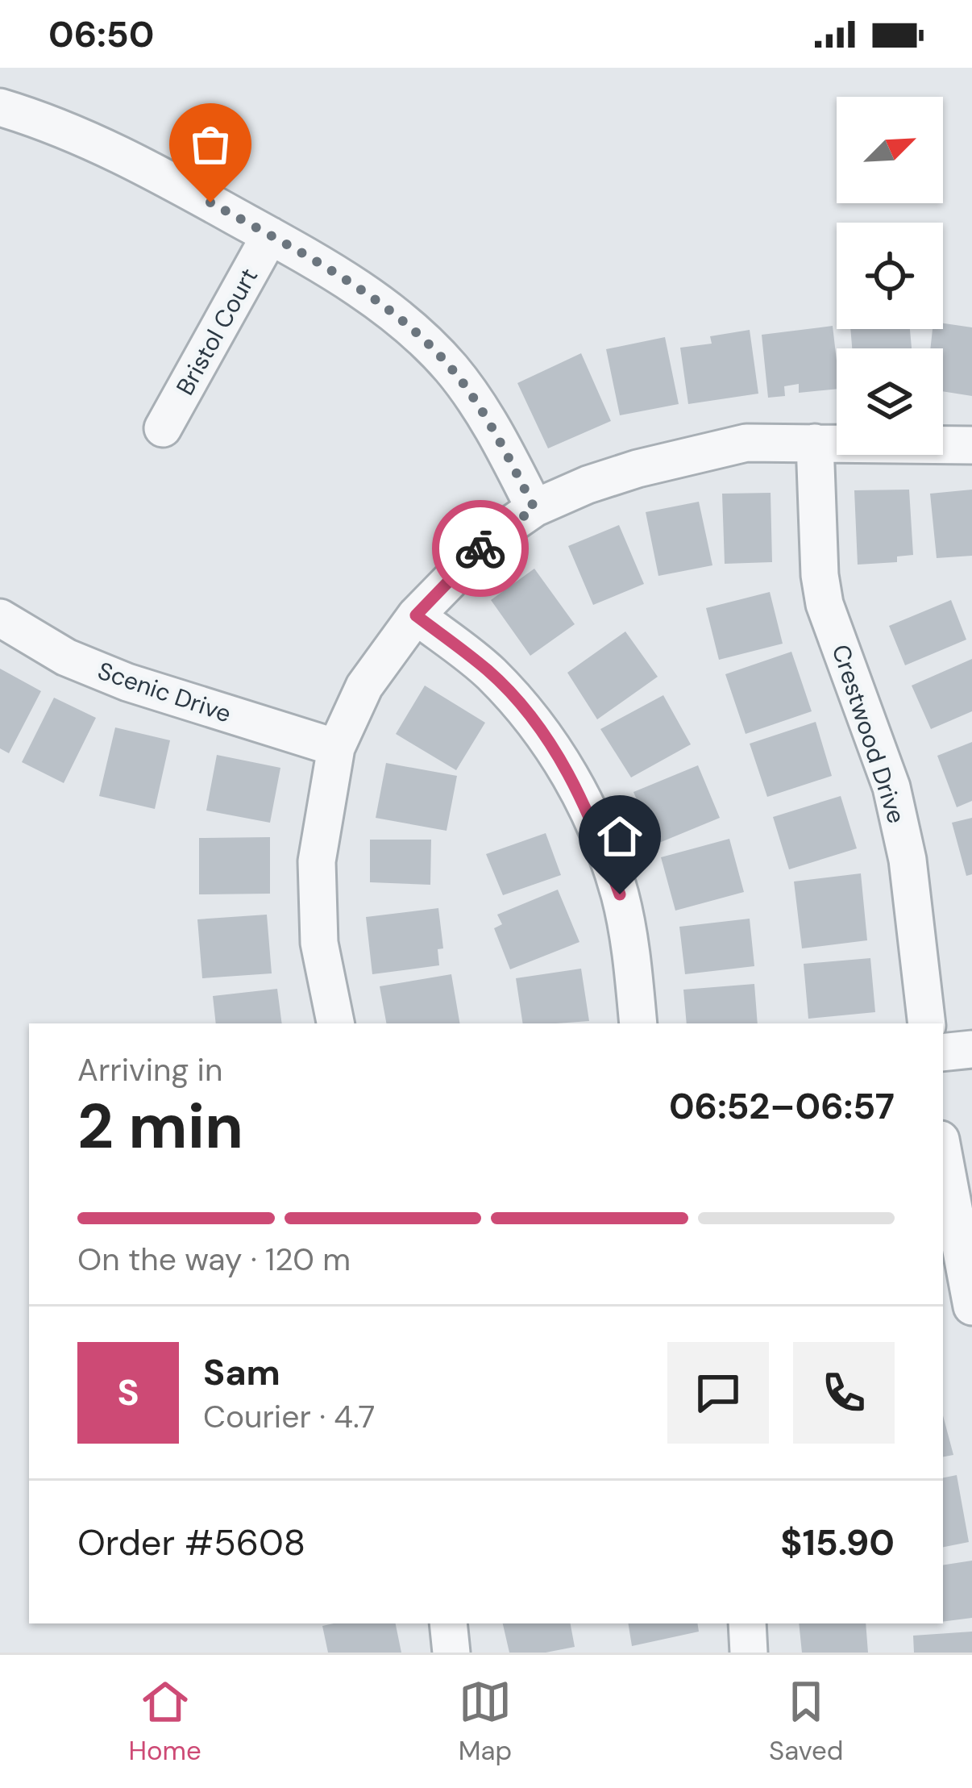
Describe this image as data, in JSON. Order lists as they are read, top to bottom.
{
  "streets": {
    "street": ["Bristol Court", "Scenic Drive", "Crestwood Drive"]
  },
  "north": "top right",
  "page": {
    "status": "06:50",
    "heading": ["2 min", "Arriving in", "06:52–06:57"],
    "panel": [
      "Sam",
      "Courier · 4.7",
      "Order #5608",
      "$15.90"
    ],
    "bar": "On the way · 120 m",
    "round": "S",
    "tabs": ["Home", "Map", "Saved"]
  }
}
